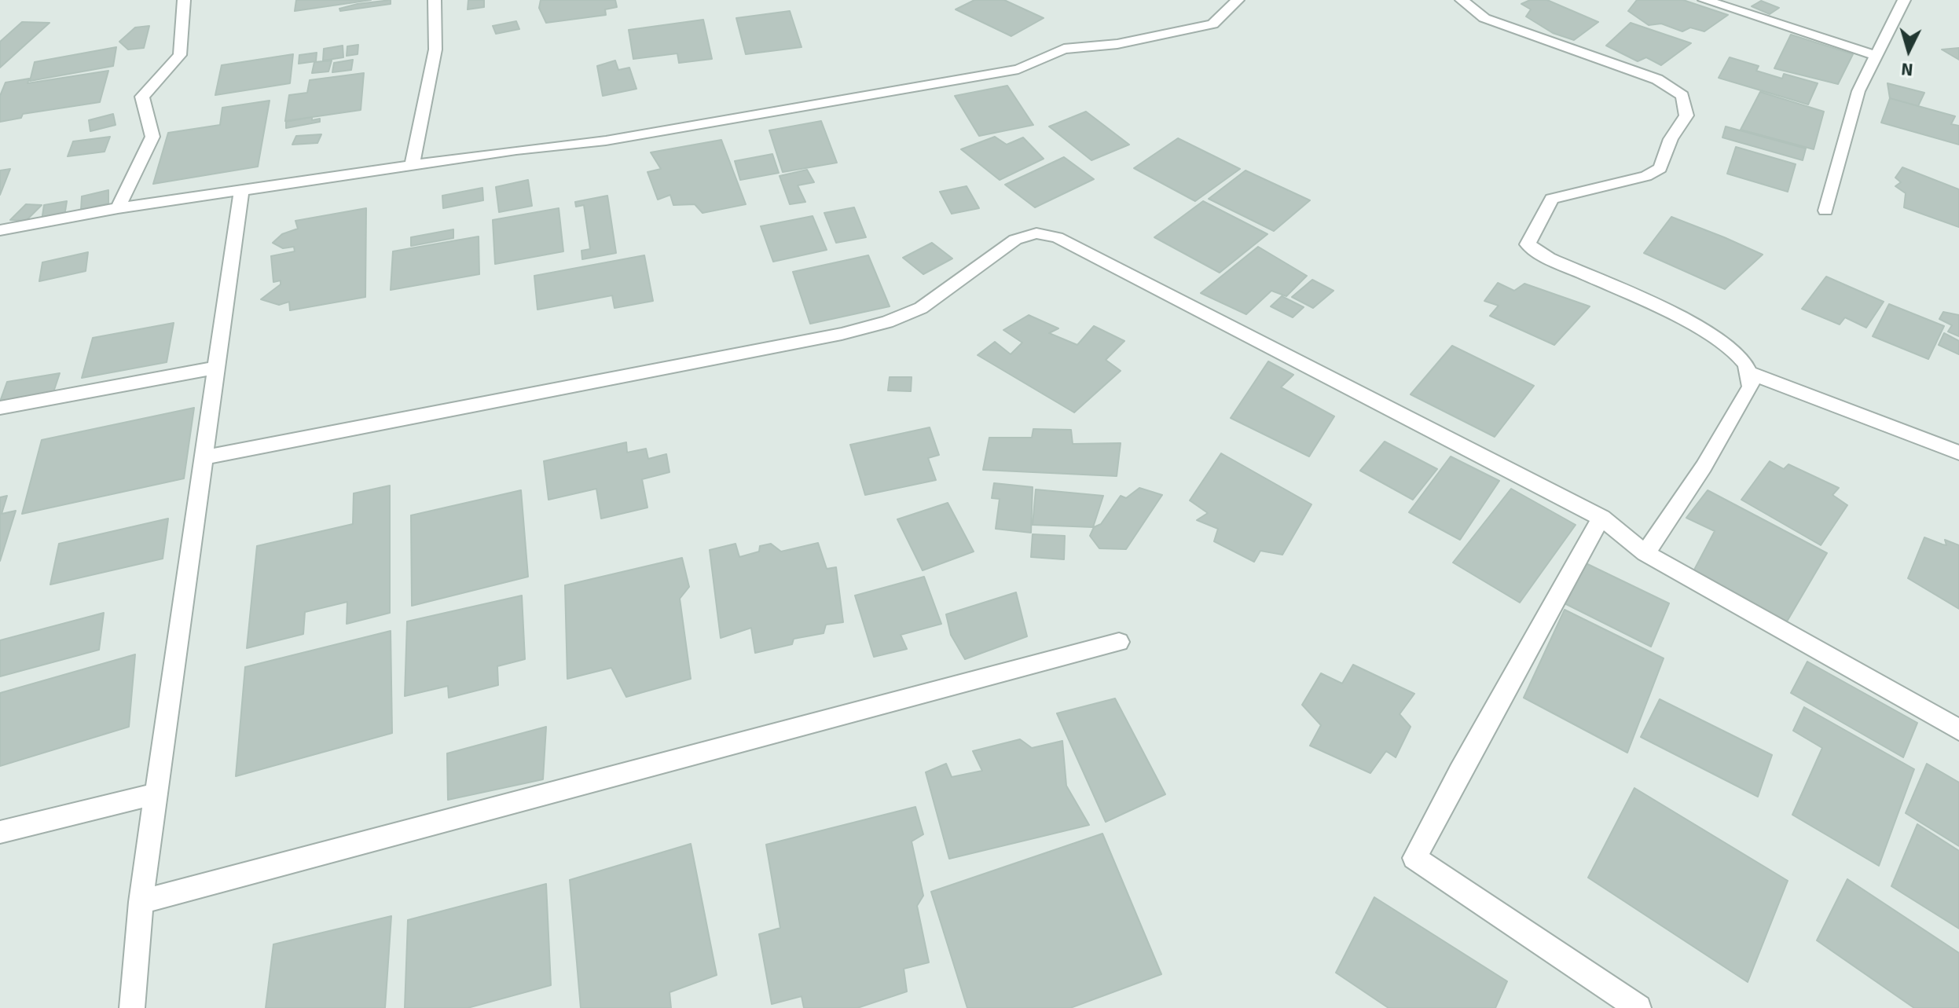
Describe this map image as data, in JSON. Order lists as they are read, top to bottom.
{
  "north": "bottom"
}
